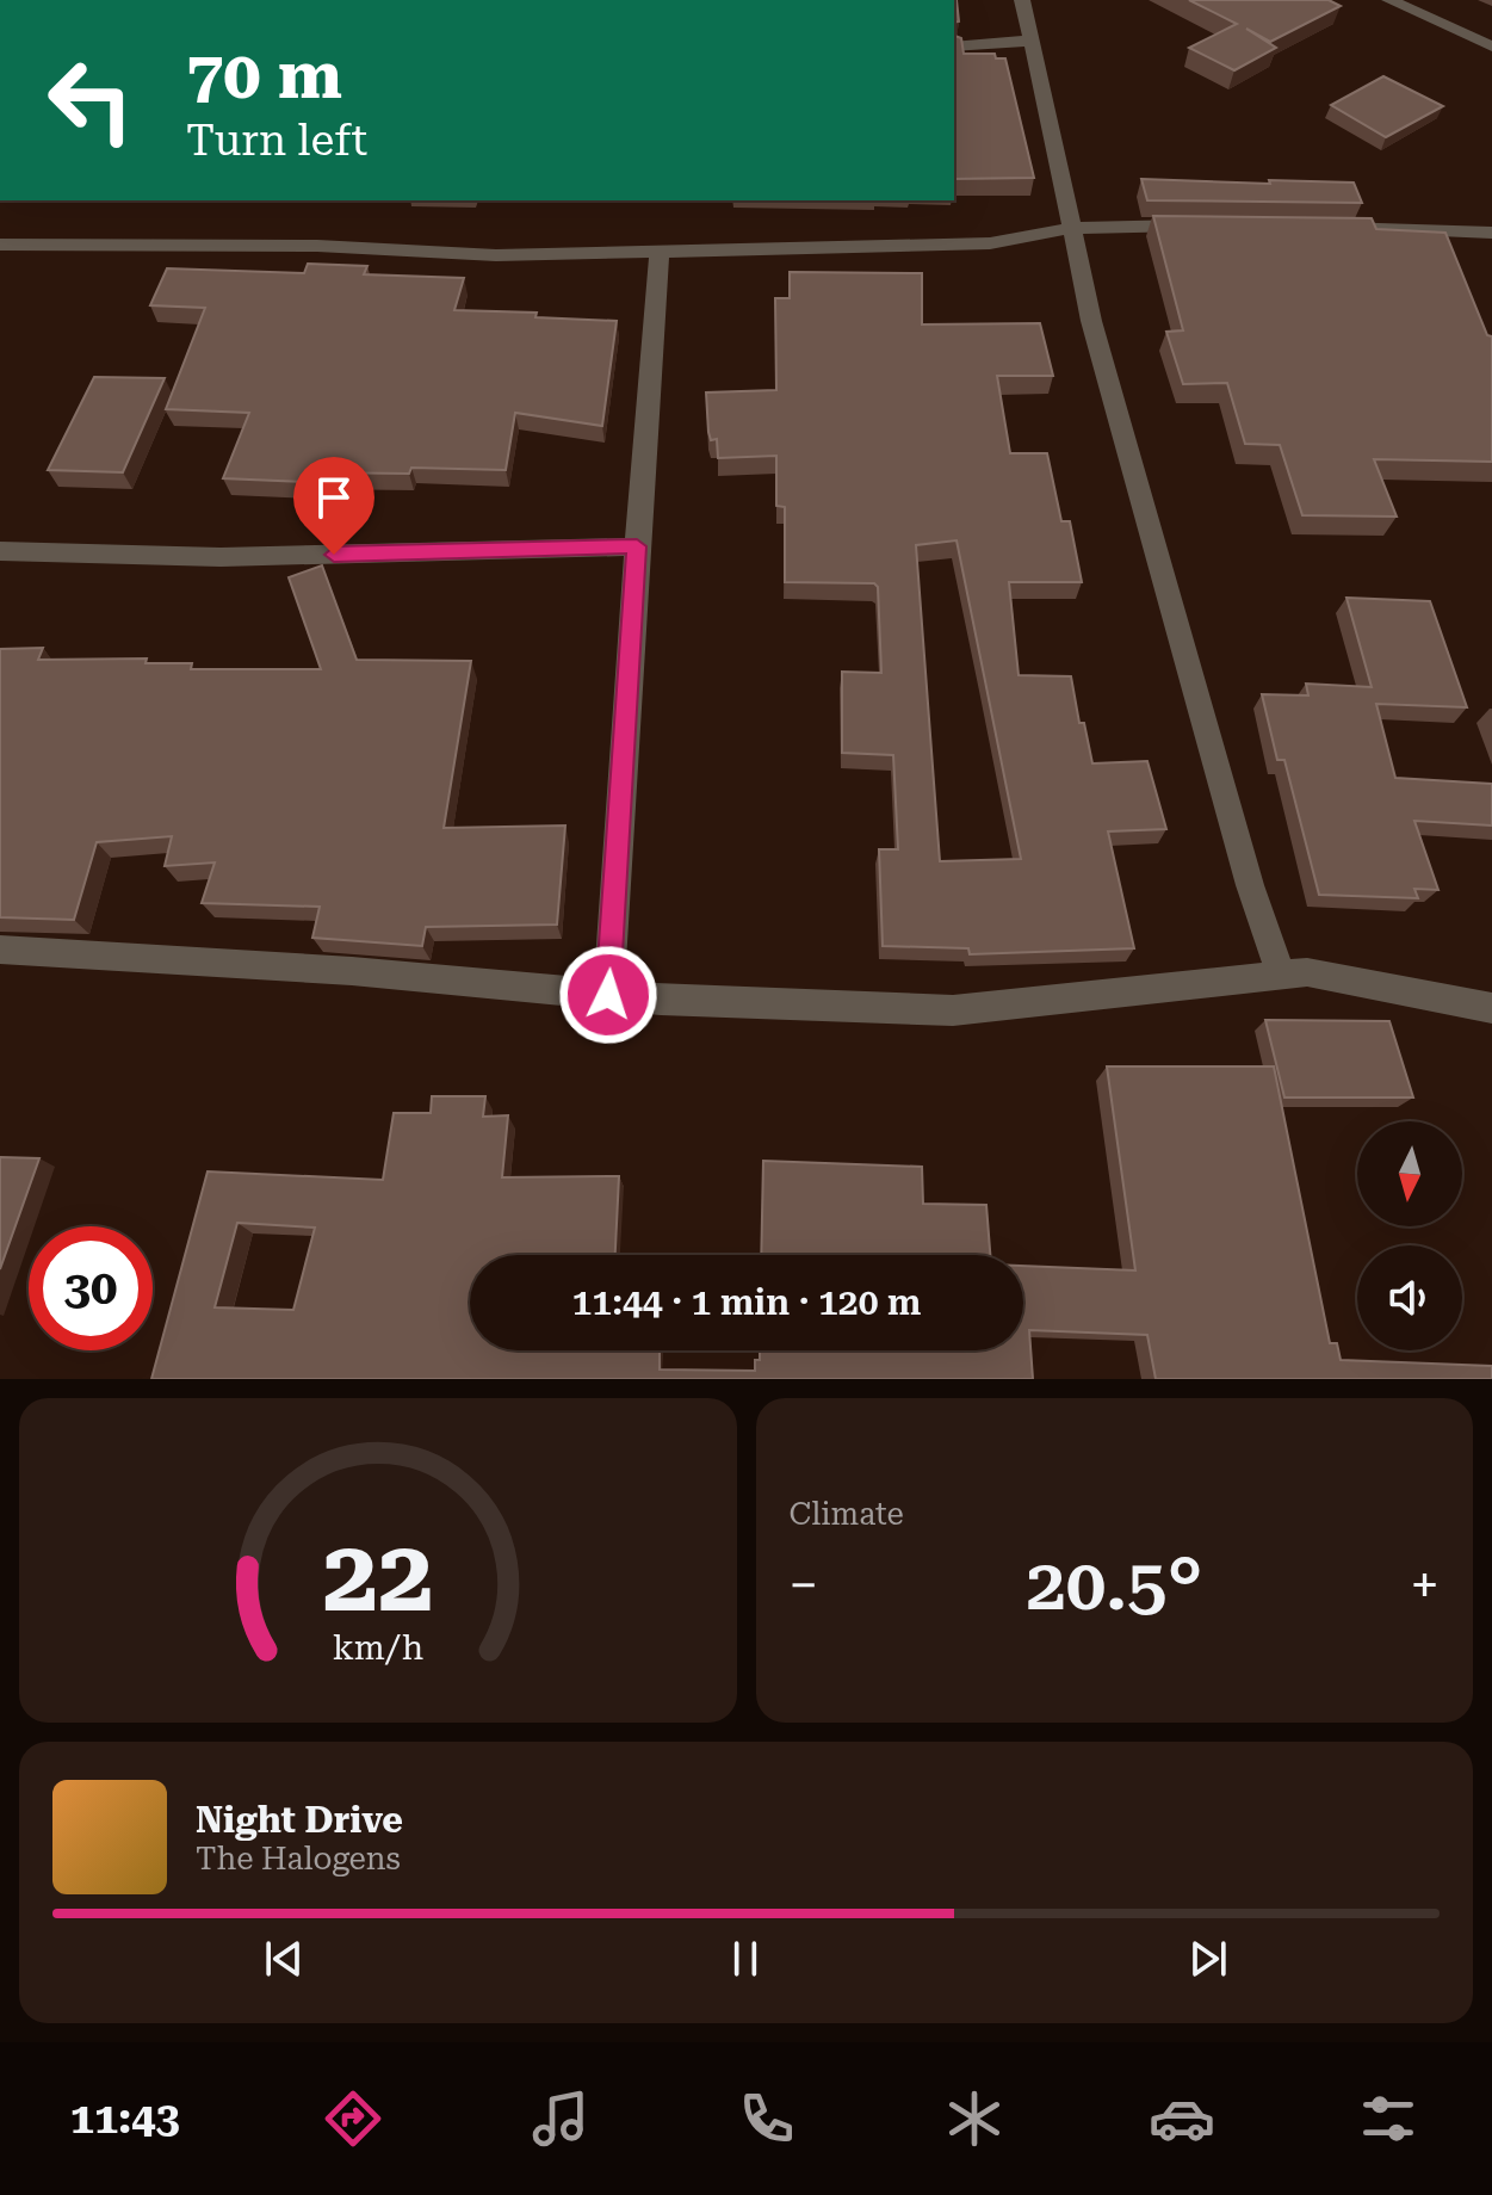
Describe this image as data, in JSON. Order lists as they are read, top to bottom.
{
  "north": "bottom",
  "page": {
    "turn": ["70 m", "Turn left"],
    "limit": "30",
    "trip": "11:44 · 1 min · 120 m",
    "tile": "Climate",
    "heat": ["−", "20.5°", "+"],
    "song": ["Night Drive", "The Halogens"],
    "tabs": "11:43",
    "gauge": ["22", "km/h"]
  }
}
